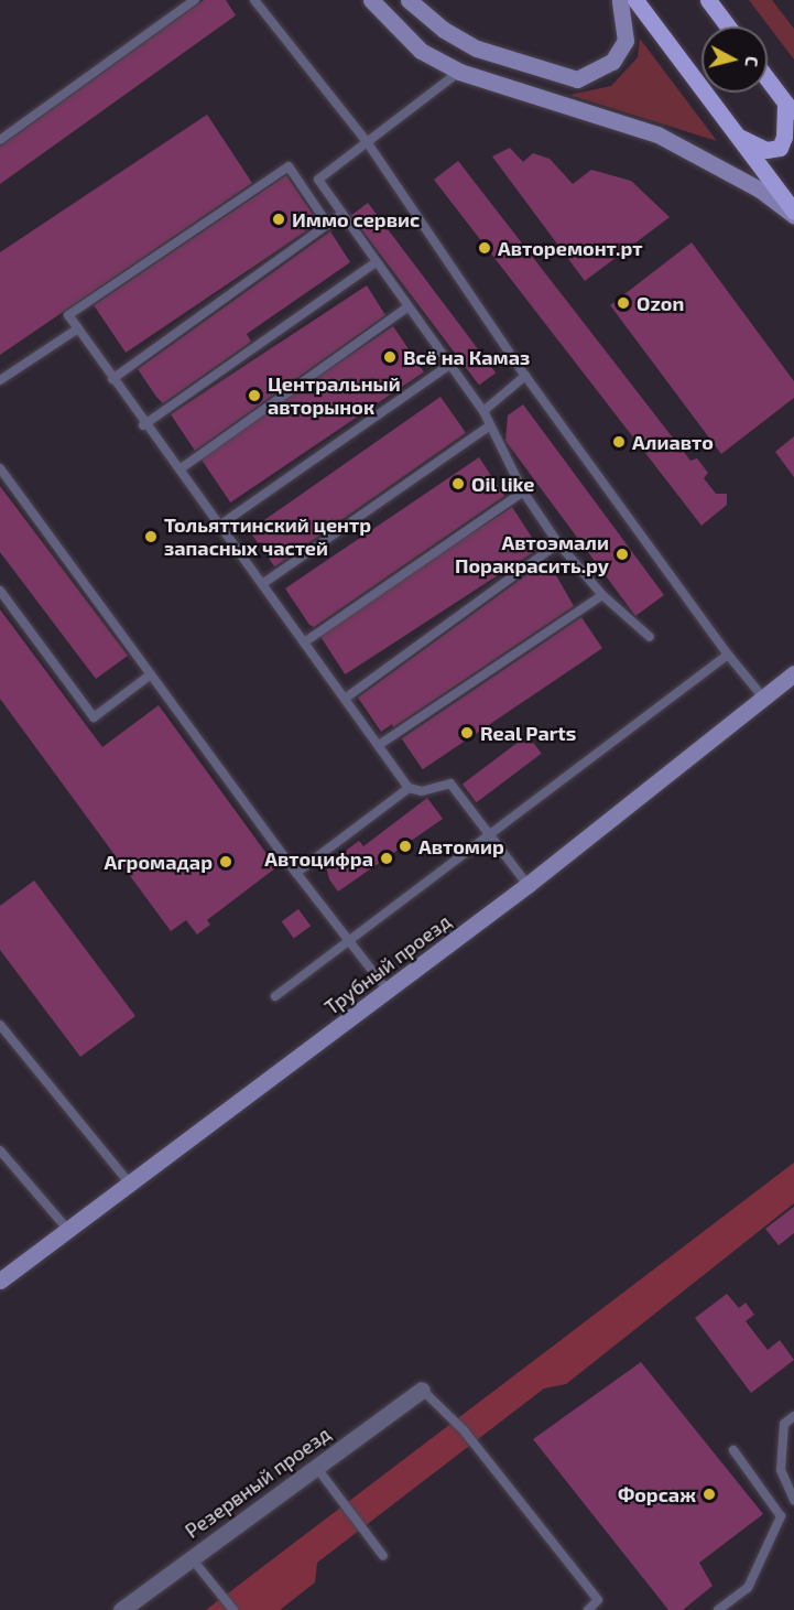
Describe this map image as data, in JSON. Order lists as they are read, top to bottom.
{
  "streets": {
    "street": ["Трубный проезд", "Резервный проезд"]
  },
  "places": [
    "Иммо сервис",
    "Авторемонт.рт",
    "Ozon",
    "Всё на Камаз",
    "Центральный авторынок",
    "Алиавто",
    "Oil like",
    "Тольяттинский центр запасных частей",
    "Автоэмали Поракрасить.ру",
    "Real Parts",
    "Автомир",
    "Автоцифра",
    "Агромадар",
    "Форсаж"
  ],
  "north": "right"
}
